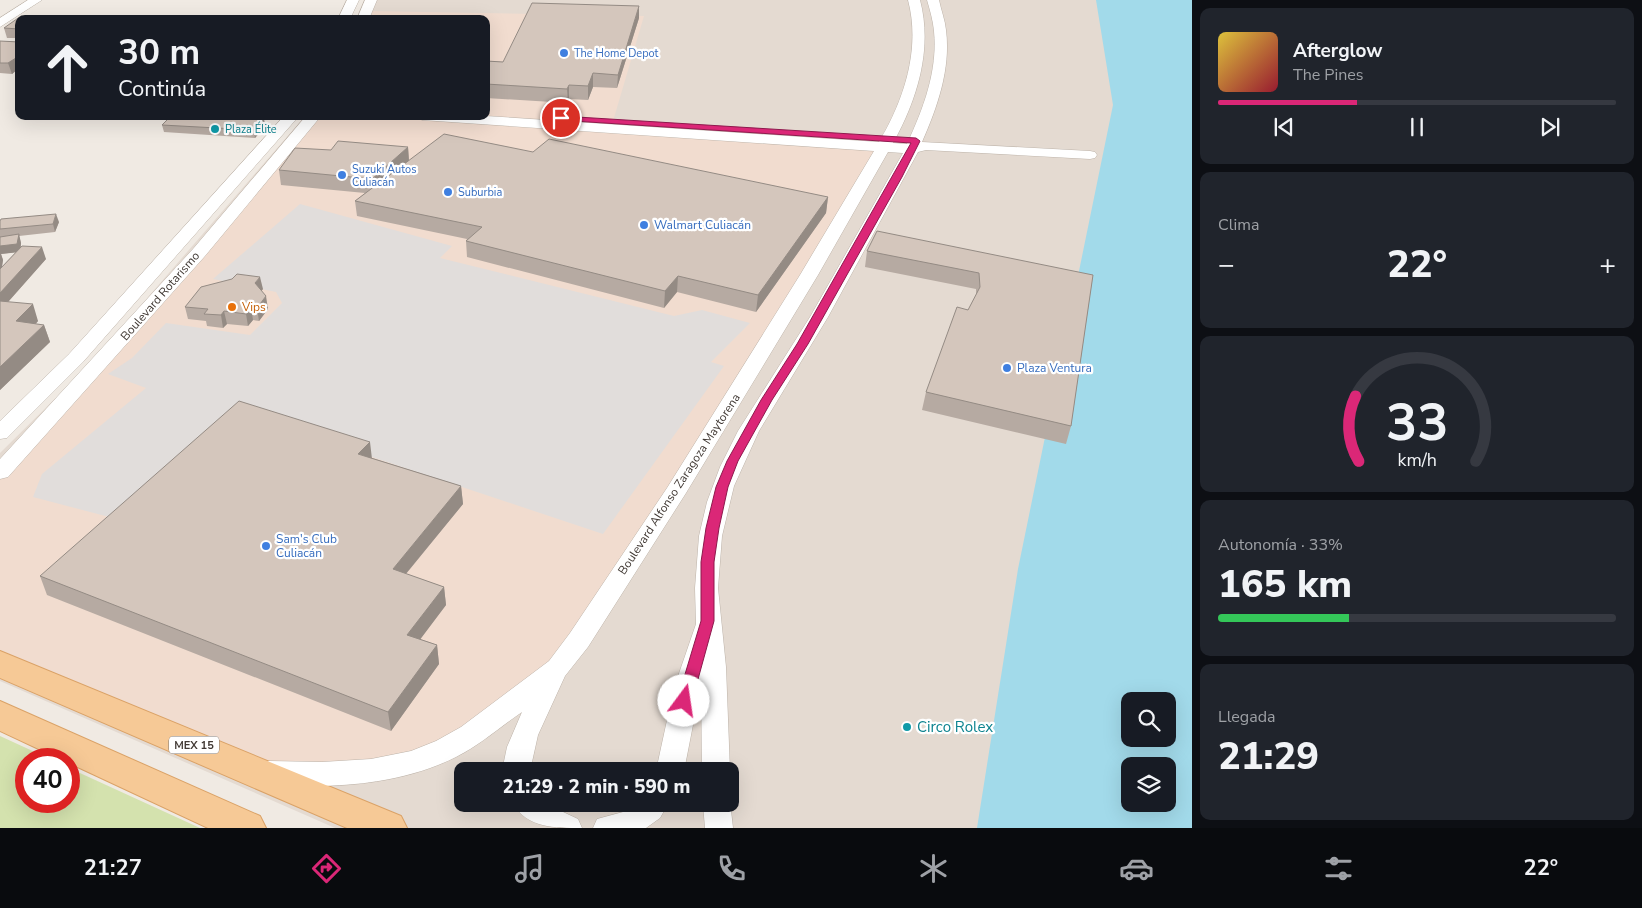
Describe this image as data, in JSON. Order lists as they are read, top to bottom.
{
  "streets": {
    "main road": ["MEX 15"],
    "street": ["Boulevard Rotarismo", "Boulevard Alfonso Zaragoza Maytorena"]
  },
  "crossings": [
    ["Boulevard Alfonso Zaragoza Maytorena", "MEX 15"]
  ],
  "places": [
    "The Home Depot",
    "Plaza Élite",
    "Suzuki Autos Culiacán",
    "Suburbia",
    "Walmart Culiacán",
    "Vips",
    "Plaza Ventura",
    "Sam's Club Culiacán",
    "Circo Rolex"
  ],
  "page": {
    "turn": ["30 m", "Continúa"],
    "song": ["Afterglow", "The Pines"],
    "tile": [
      "Clima",
      ["Autonomía · 33%", "165 km"],
      ["Llegada", "21:29"]
    ],
    "heat": ["−", "22°", "+"],
    "limit": "40",
    "trip": "21:29 · 2 min · 590 m",
    "tabs": ["21:27", "22°"],
    "gauge": ["33", "km/h"]
  }
}
